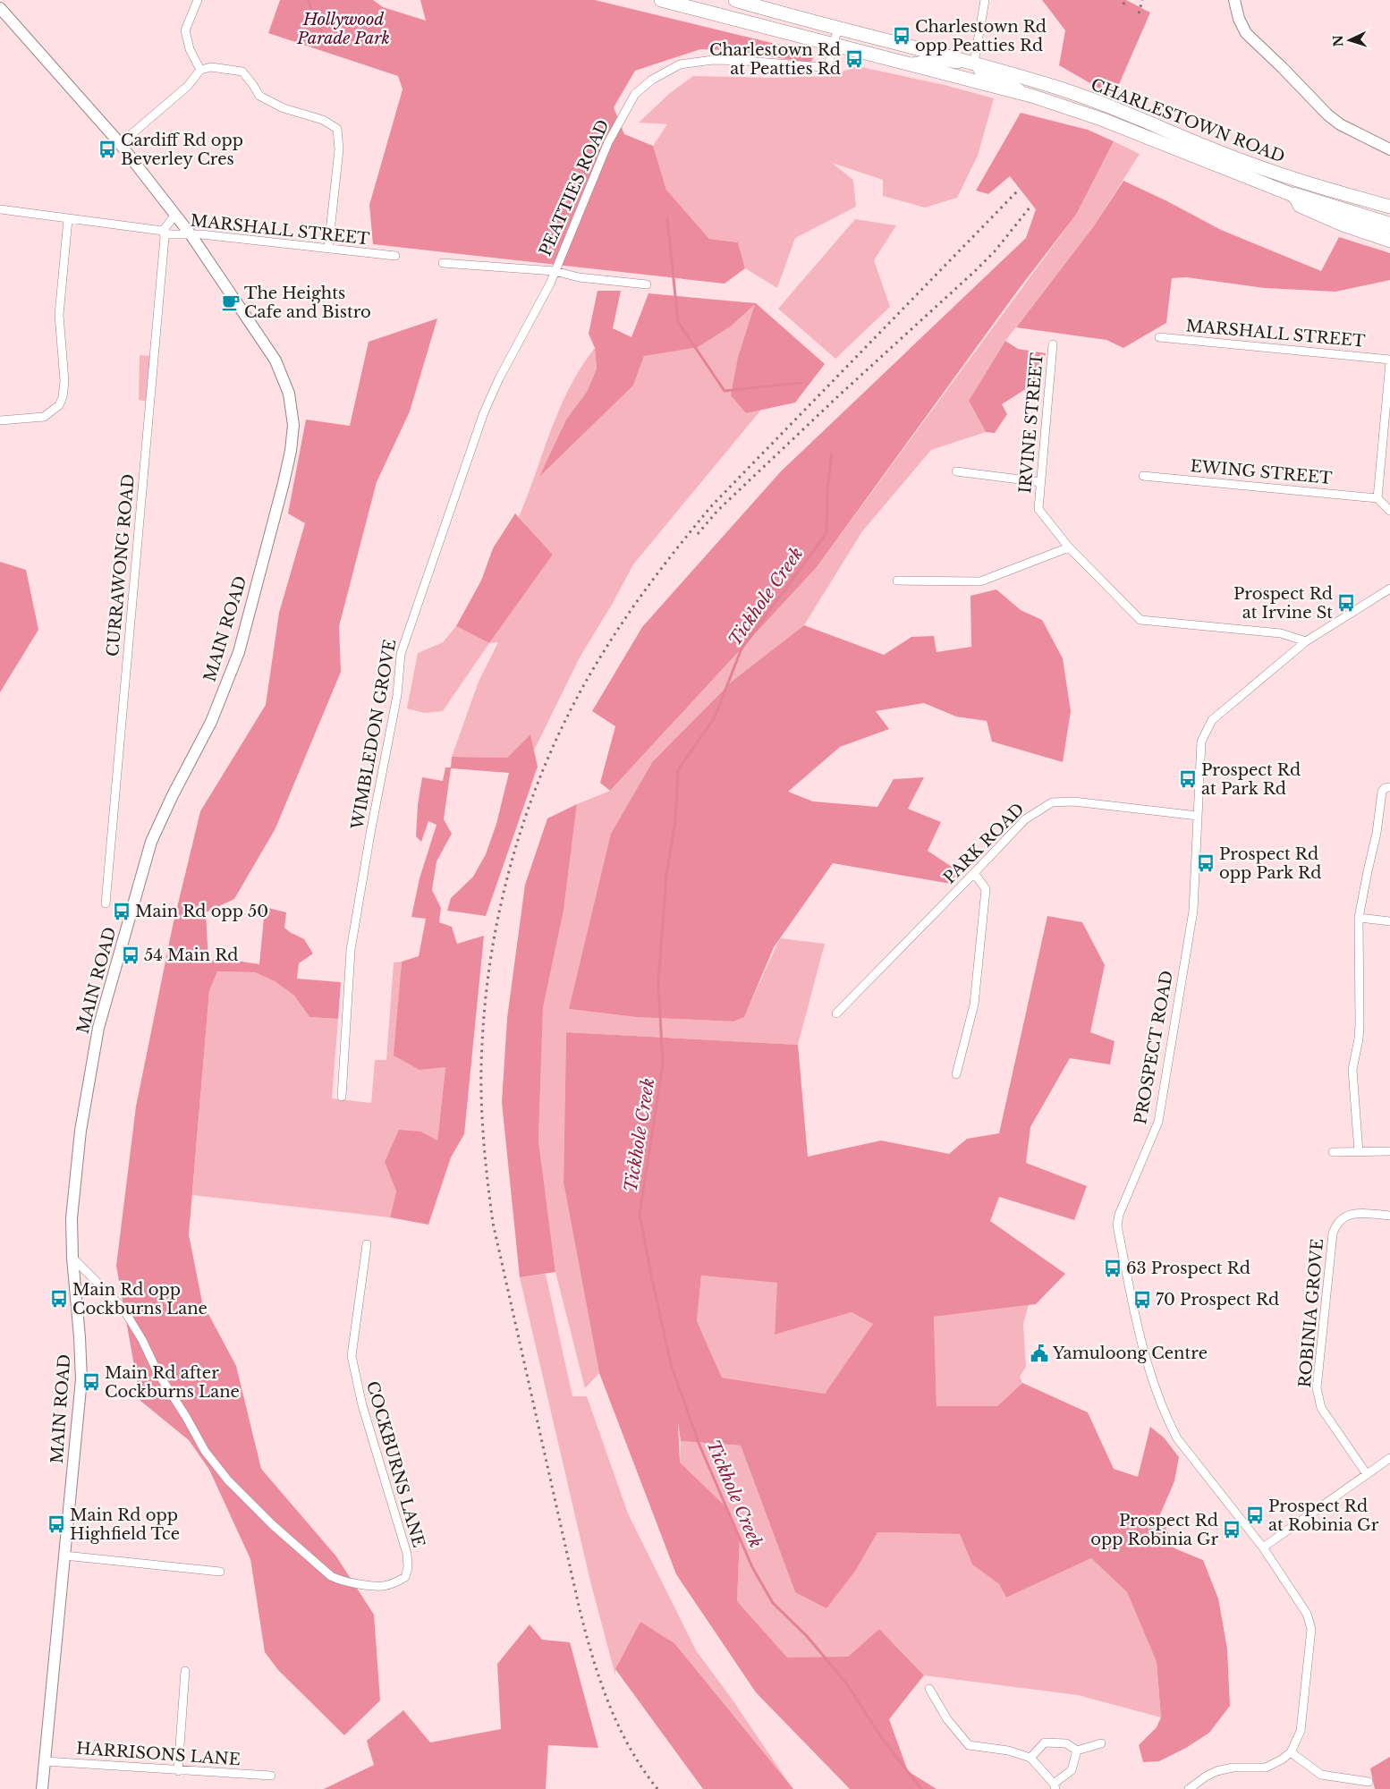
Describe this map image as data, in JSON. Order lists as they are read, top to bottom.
{
  "streets": {
    "highway": ["CHARLESTOWN ROAD"],
    "main road": ["MAIN ROAD"],
    "street": [
      "PEATTIES ROAD",
      "MARSHALL STREET",
      "IRVINE STREET",
      "EWING STREET",
      "CURRAWONG ROAD",
      "WIMBLEDON GROVE",
      "PARK ROAD",
      "PROSPECT ROAD",
      "ROBINIA GROVE",
      "COCKBURNS LANE",
      "HARRISONS LANE"
    ]
  },
  "crossings": [
    ["CHARLESTOWN ROAD", "PEATTIES ROAD"],
    ["PEATTIES ROAD", "WIMBLEDON GROVE"],
    ["MARSHALL STREET", "CURRAWONG ROAD"],
    ["MARSHALL STREET", "MAIN ROAD"],
    ["IRVINE STREET", "PROSPECT ROAD"],
    ["MAIN ROAD", "COCKBURNS LANE"],
    ["MAIN ROAD", "HARRISONS LANE"],
    ["PARK ROAD", "PROSPECT ROAD"]
  ],
  "water": ["Tickhole Creek"],
  "parks": ["Hollywood Parade Park"],
  "places": {
    "bus stop": [
      "Charlestown Rd opp Peatties Rd",
      "Charlestown Rd at Peatties Rd",
      "Cardiff Rd opp Beverley Cres",
      "Prospect Rd at Irvine St",
      "Prospect Rd at Park Rd",
      "Prospect Rd opp Park Rd",
      "Main Rd opp 50",
      "54 Main Rd",
      "63 Prospect Rd",
      "Main Rd opp Cockburns Lane",
      "70 Prospect Rd",
      "Main Rd after Cockburns Lane",
      "Prospect Rd at Robinia Gr",
      "Main Rd opp Highfield Tce",
      "Prospect Rd opp Robinia Gr"
    ],
    "cafe": ["The Heights Cafe and Bistro"],
    "public building": ["Yamuloong Centre"]
  },
  "north": "left"
}
